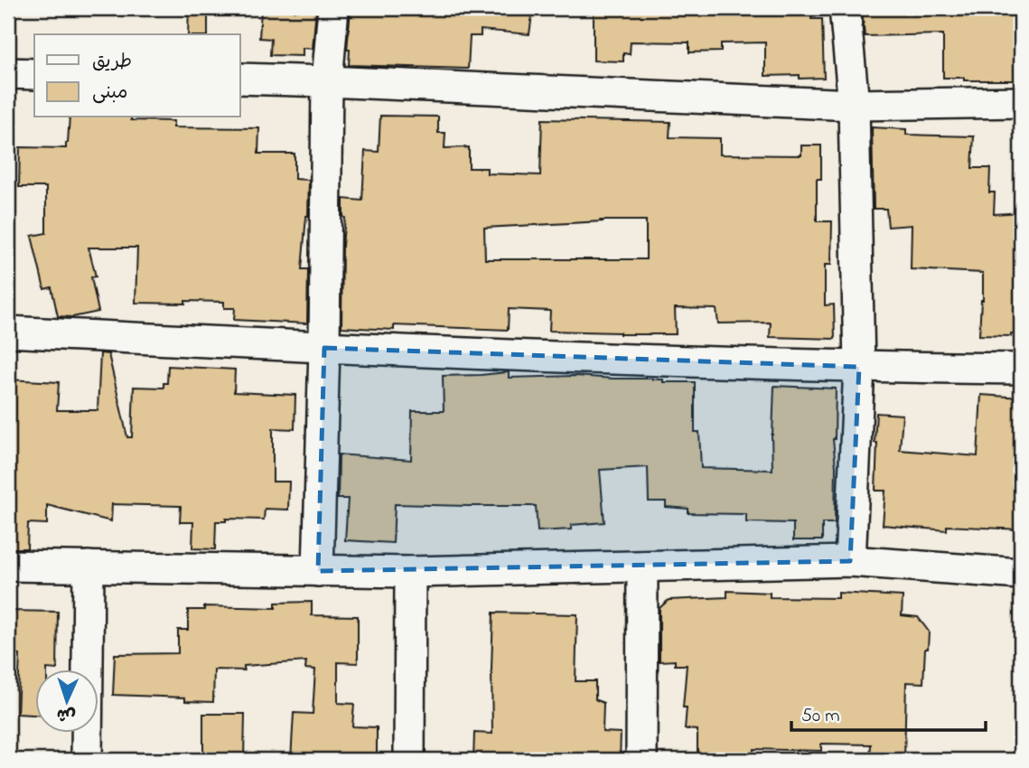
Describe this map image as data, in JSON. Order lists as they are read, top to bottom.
{
  "legend": ["طريق", "مبنى"],
  "scale_bar": "50 m",
  "north": "bottom"
}
